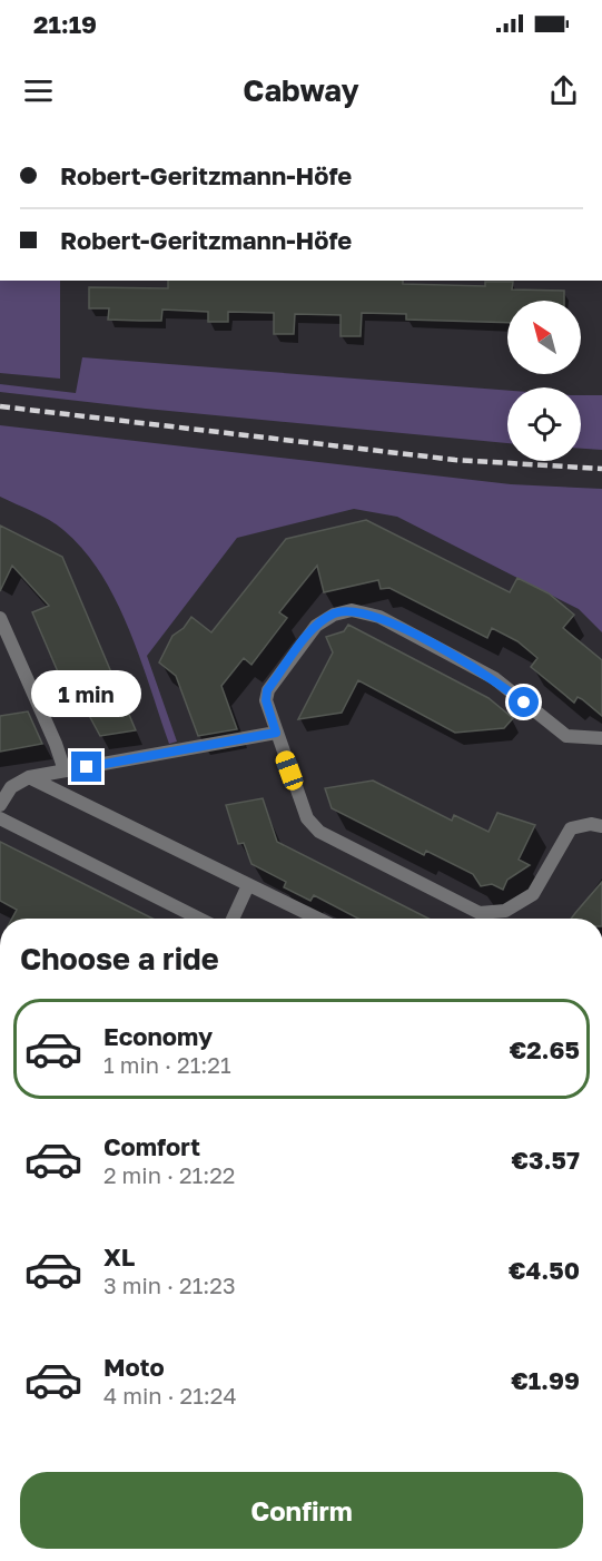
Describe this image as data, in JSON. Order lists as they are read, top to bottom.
{
  "north": "top left",
  "page": {
    "status": "21:19",
    "header": "Cabway",
    "banner": ["Robert-Geritzmann-Höfe", "Robert-Geritzmann-Höfe"],
    "bubble": "1 min",
    "heading": "Choose a ride",
    "list": [
      {
        "name": "Economy",
        "note": "1 min · 21:21",
        "value": "€2.65"
      },
      {
        "name": "Comfort",
        "note": "2 min · 21:22",
        "value": "€3.57"
      },
      {
        "name": "XL",
        "note": "3 min · 21:23",
        "value": "€4.50"
      },
      {
        "name": "Moto",
        "note": "4 min · 21:24",
        "value": "€1.99"
      }
    ],
    "buttons": "Confirm"
  }
}
